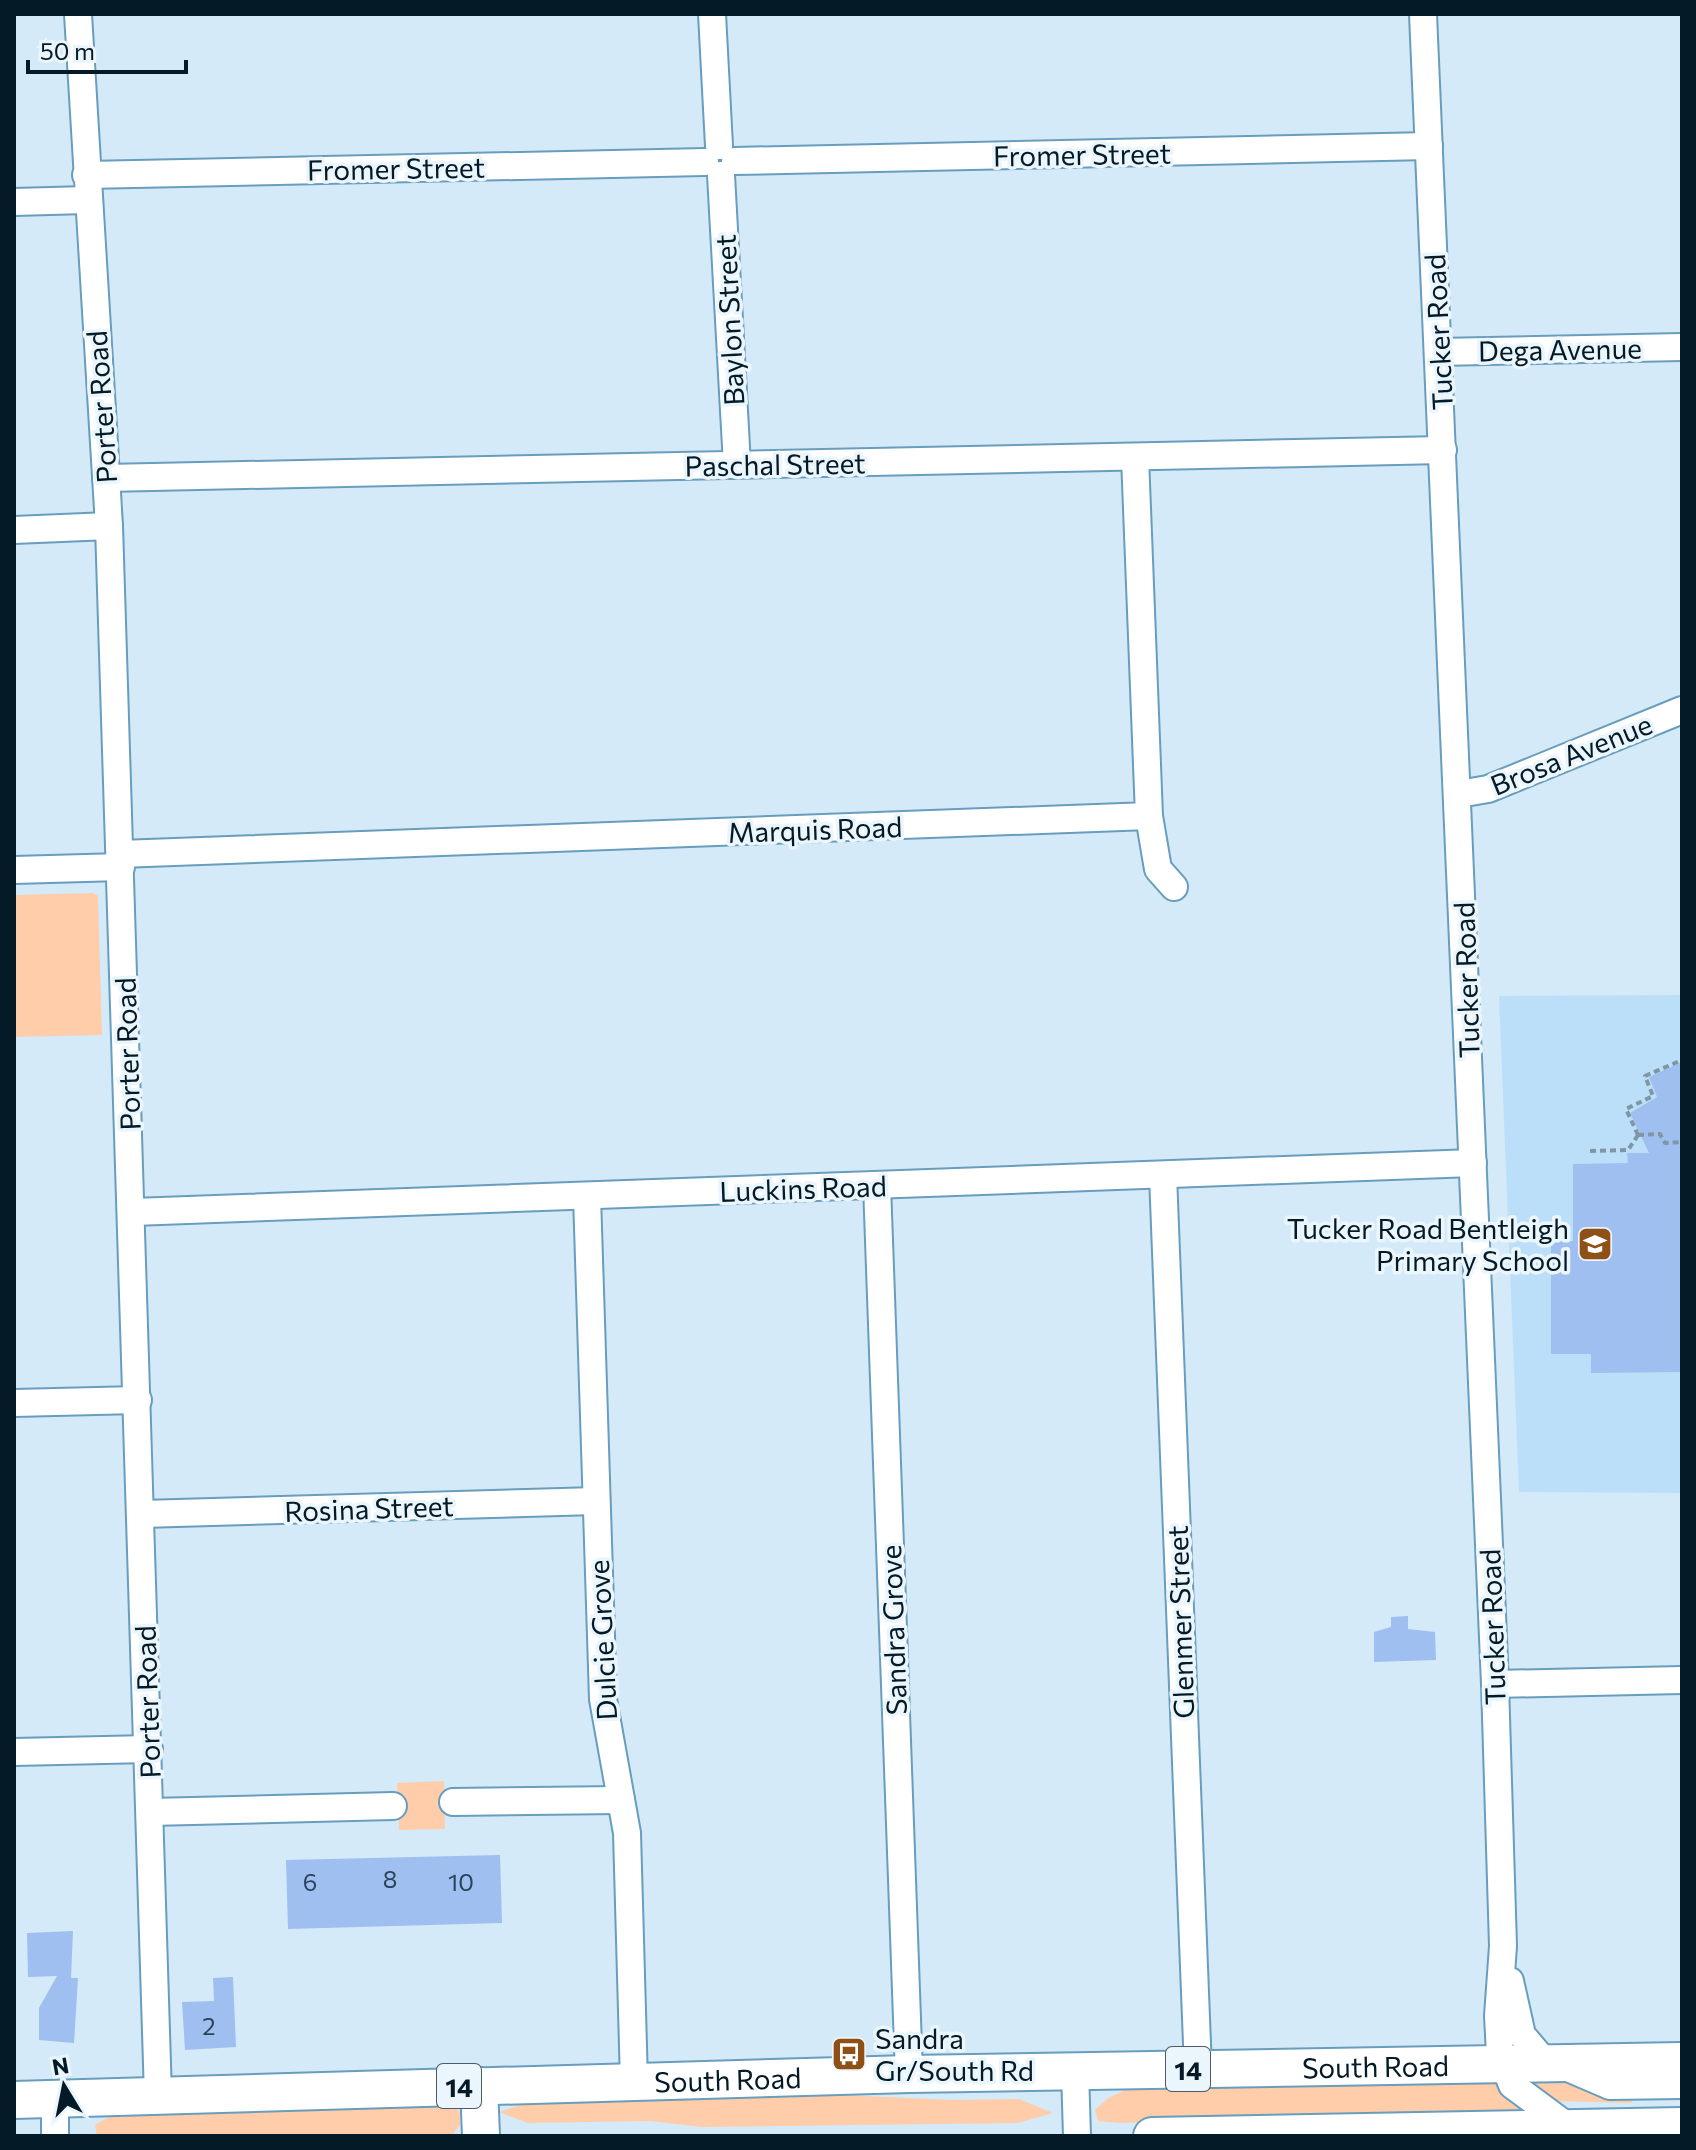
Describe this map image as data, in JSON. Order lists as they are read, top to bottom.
{
  "streets": {
    "highway": ["South Road", "14"],
    "street": [
      "Fromer Street",
      "Baylon Street",
      "Tucker Road",
      "Dega Avenue",
      "Porter Road",
      "Paschal Street",
      "Brosa Avenue",
      "Marquis Road",
      "Luckins Road",
      "Rosina Street",
      "Glenmer Street",
      "Sandra Grove",
      "Dulcie Grove"
    ]
  },
  "crossings": [
    ["Fromer Street", "Baylon Street"],
    ["Fromer Street", "Tucker Road"],
    ["Fromer Street", "Porter Road"],
    ["Baylon Street", "Paschal Street"],
    ["Tucker Road", "Dega Avenue"],
    ["Tucker Road", "Paschal Street"],
    ["Tucker Road", "Brosa Avenue"],
    ["Tucker Road", "Luckins Road"],
    ["Tucker Road", "South Road"],
    ["Porter Road", "Paschal Street"],
    ["Porter Road", "Marquis Road"],
    ["Porter Road", "Luckins Road"],
    ["Porter Road", "Rosina Street"],
    ["Porter Road", "South Road"],
    ["Luckins Road", "Glenmer Street"],
    ["Luckins Road", "Sandra Grove"],
    ["Luckins Road", "Dulcie Grove"],
    ["Rosina Street", "Dulcie Grove"],
    ["Glenmer Street", "South Road"],
    ["Sandra Grove", "South Road"],
    ["Dulcie Grove", "South Road"]
  ],
  "places": {
    "school or university": ["Tucker Road Bentleigh Primary School"],
    "bus stop": ["Sandra Gr/South Rd"]
  },
  "house_numbers": [
    "8",
    "6",
    "10",
    "2"
  ],
  "scale_bar": "50 m",
  "north": "top"
}
